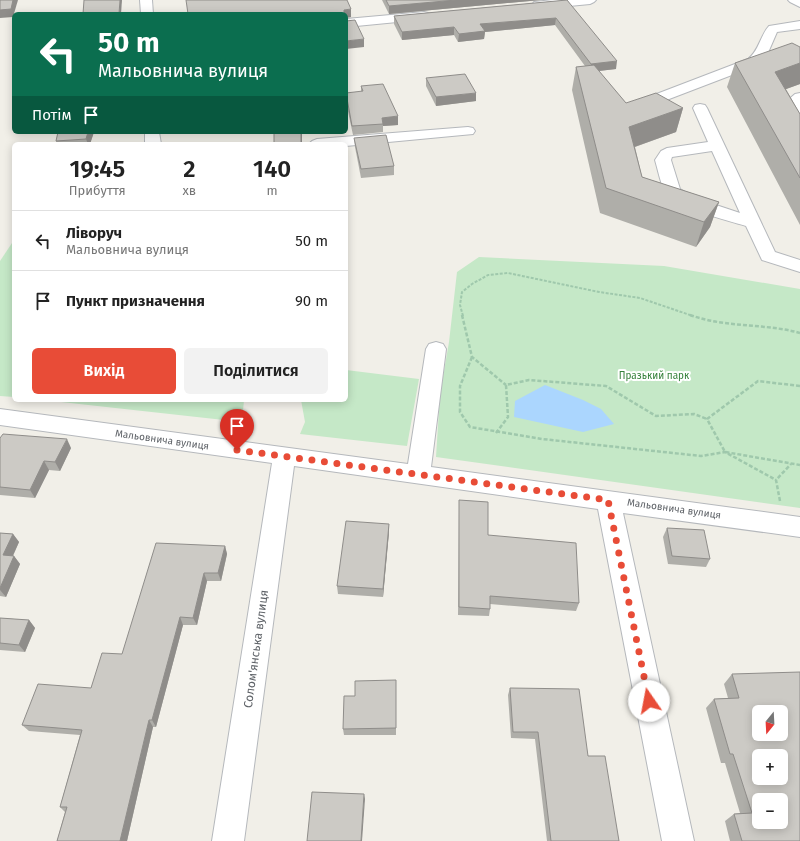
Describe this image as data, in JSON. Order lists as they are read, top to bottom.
{
  "streets": {
    "street": ["Мальовнича вулиця", "Солом'янська вулиця"]
  },
  "crossings": [
    ["Мальовнича вулиця", "Солом'янська вулиця"]
  ],
  "parks": ["Празький парк"],
  "north": "bottom",
  "page": {
    "turn": ["50 m", "Мальовнича вулиця"],
    "then": "Потім",
    "eta": [
      "19:45",
      "Прибуття",
      "2",
      "хв",
      "140",
      "m"
    ],
    "list": [
      {
        "name": "Ліворуч",
        "note": "Мальовнича вулиця",
        "value": "50 m"
      },
      {
        "name": "Пункт призначення",
        "value": "90 m"
      }
    ],
    "buttons": ["Вихід", "Поділитися"],
    "map_buttons": ["+", "−"]
  }
}
